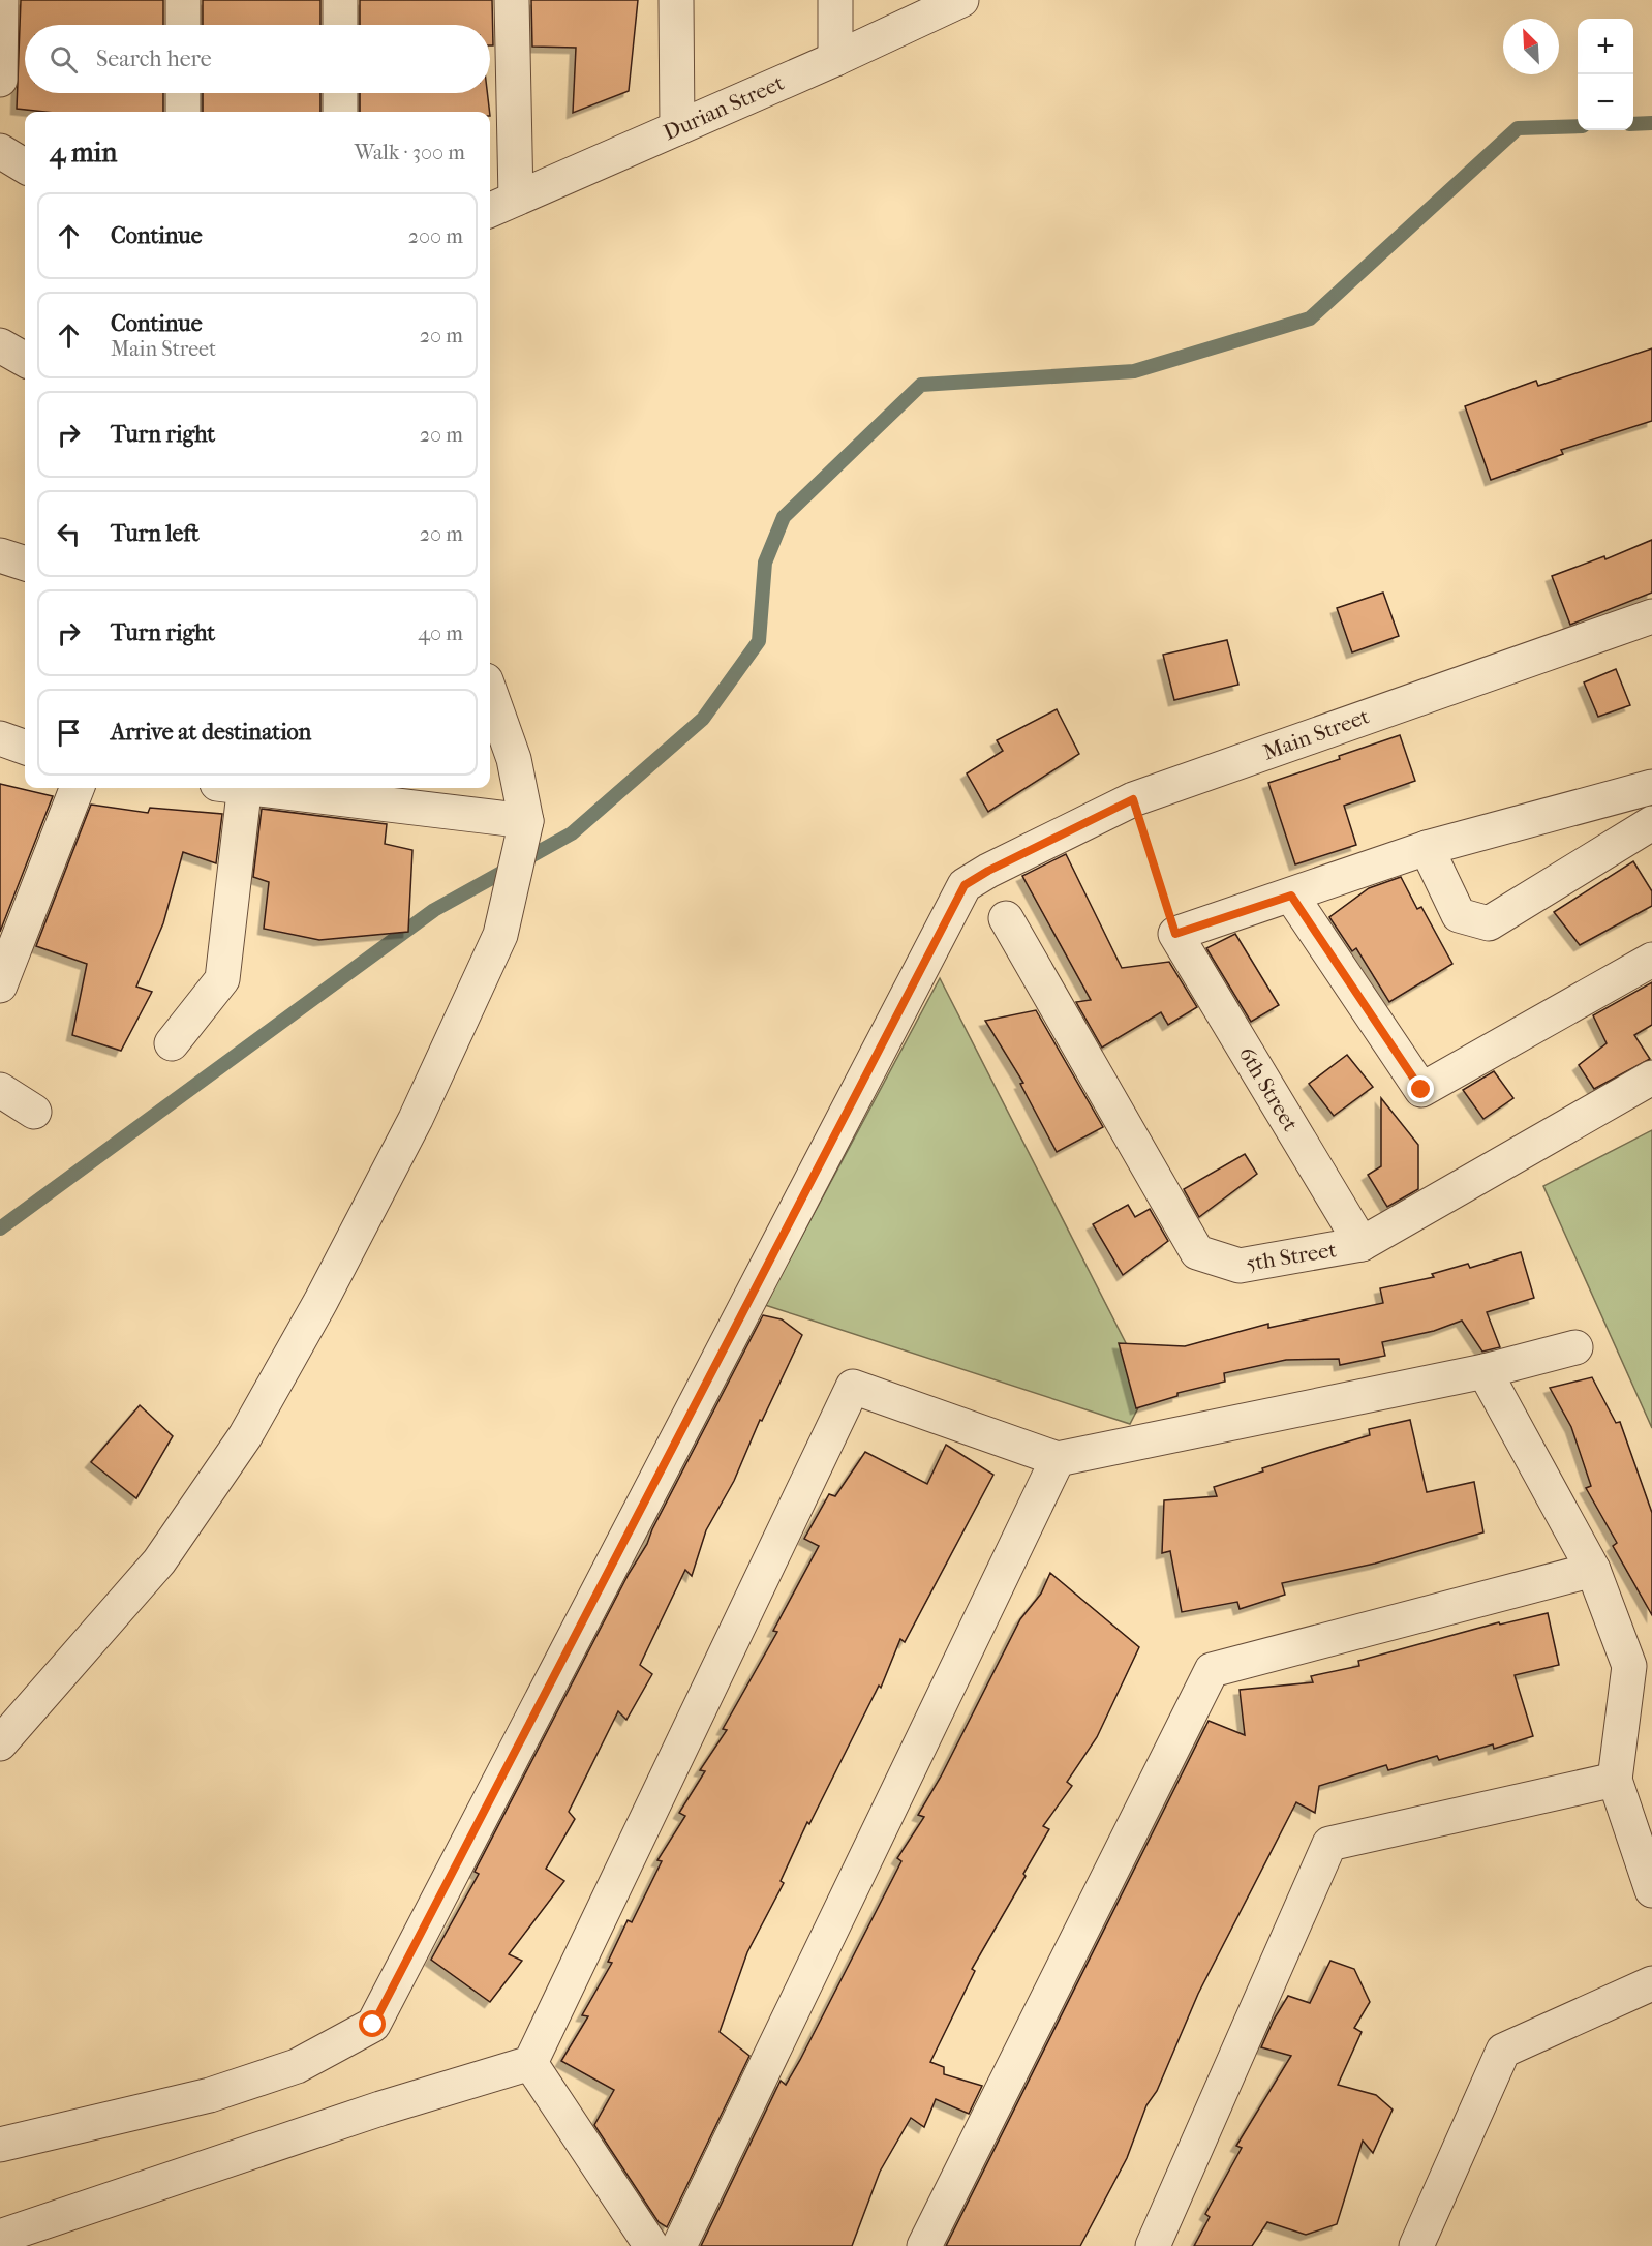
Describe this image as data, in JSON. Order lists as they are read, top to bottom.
{
  "streets": {
    "street": [
      "Durian Street",
      "Main Street",
      "6th Street",
      "5th Street"
    ]
  },
  "crossings": [
    ["6th Street", "5th Street"]
  ],
  "north": "top left",
  "page": {
    "map_buttons": ["+", "−"],
    "search": "Search here",
    "heading": ["4 min", "Walk · 300 m"],
    "list": [
      ["Continue", "200 m"],
      ["Continue", "Main Street", "20 m"],
      ["Turn right", "20 m"],
      ["Turn left", "20 m"],
      ["Turn right", "40 m"],
      "Arrive at destination"
    ]
  }
}
